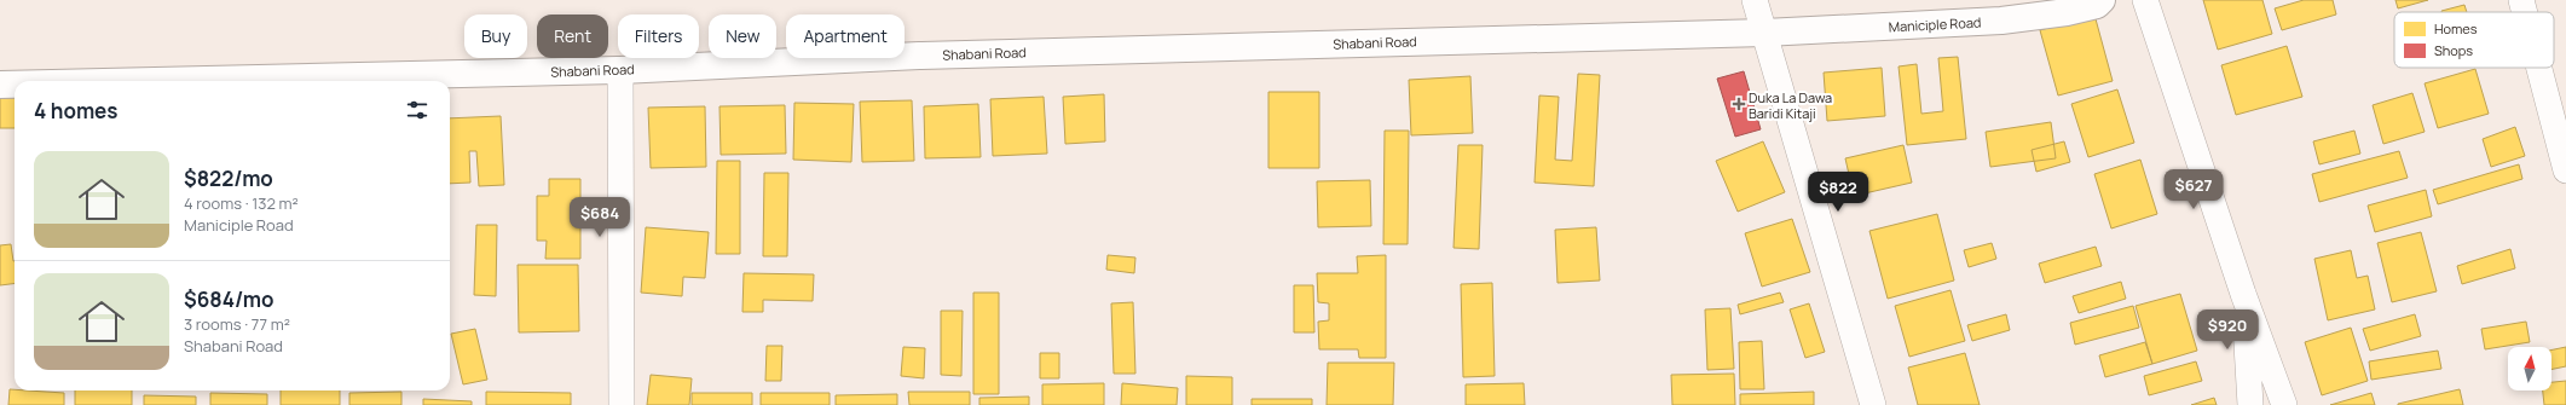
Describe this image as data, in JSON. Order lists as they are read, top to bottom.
{
  "streets": {
    "street": ["Maniciple Road", "Shabani Road"]
  },
  "crossings": [
    ["Maniciple Road", "Shabani Road"]
  ],
  "places": {
    "health": ["Duka La Dawa Baridi Kitaji"]
  },
  "legend": ["Homes", "Shops"],
  "north": "top",
  "page": {
    "chip": [
      "Buy",
      "Rent",
      "Filters",
      "New",
      "Apartment"
    ],
    "heading": "4 homes",
    "list": [
      {
        "name": "$822/mo",
        "note": "4 rooms · 132 m² · Maniciple Road"
      },
      {
        "name": "$684/mo",
        "note": "3 rooms · 77 m² · Shabani Road"
      }
    ],
    "price": [
      "$627",
      "$822",
      "$684",
      "$920"
    ]
  }
}
